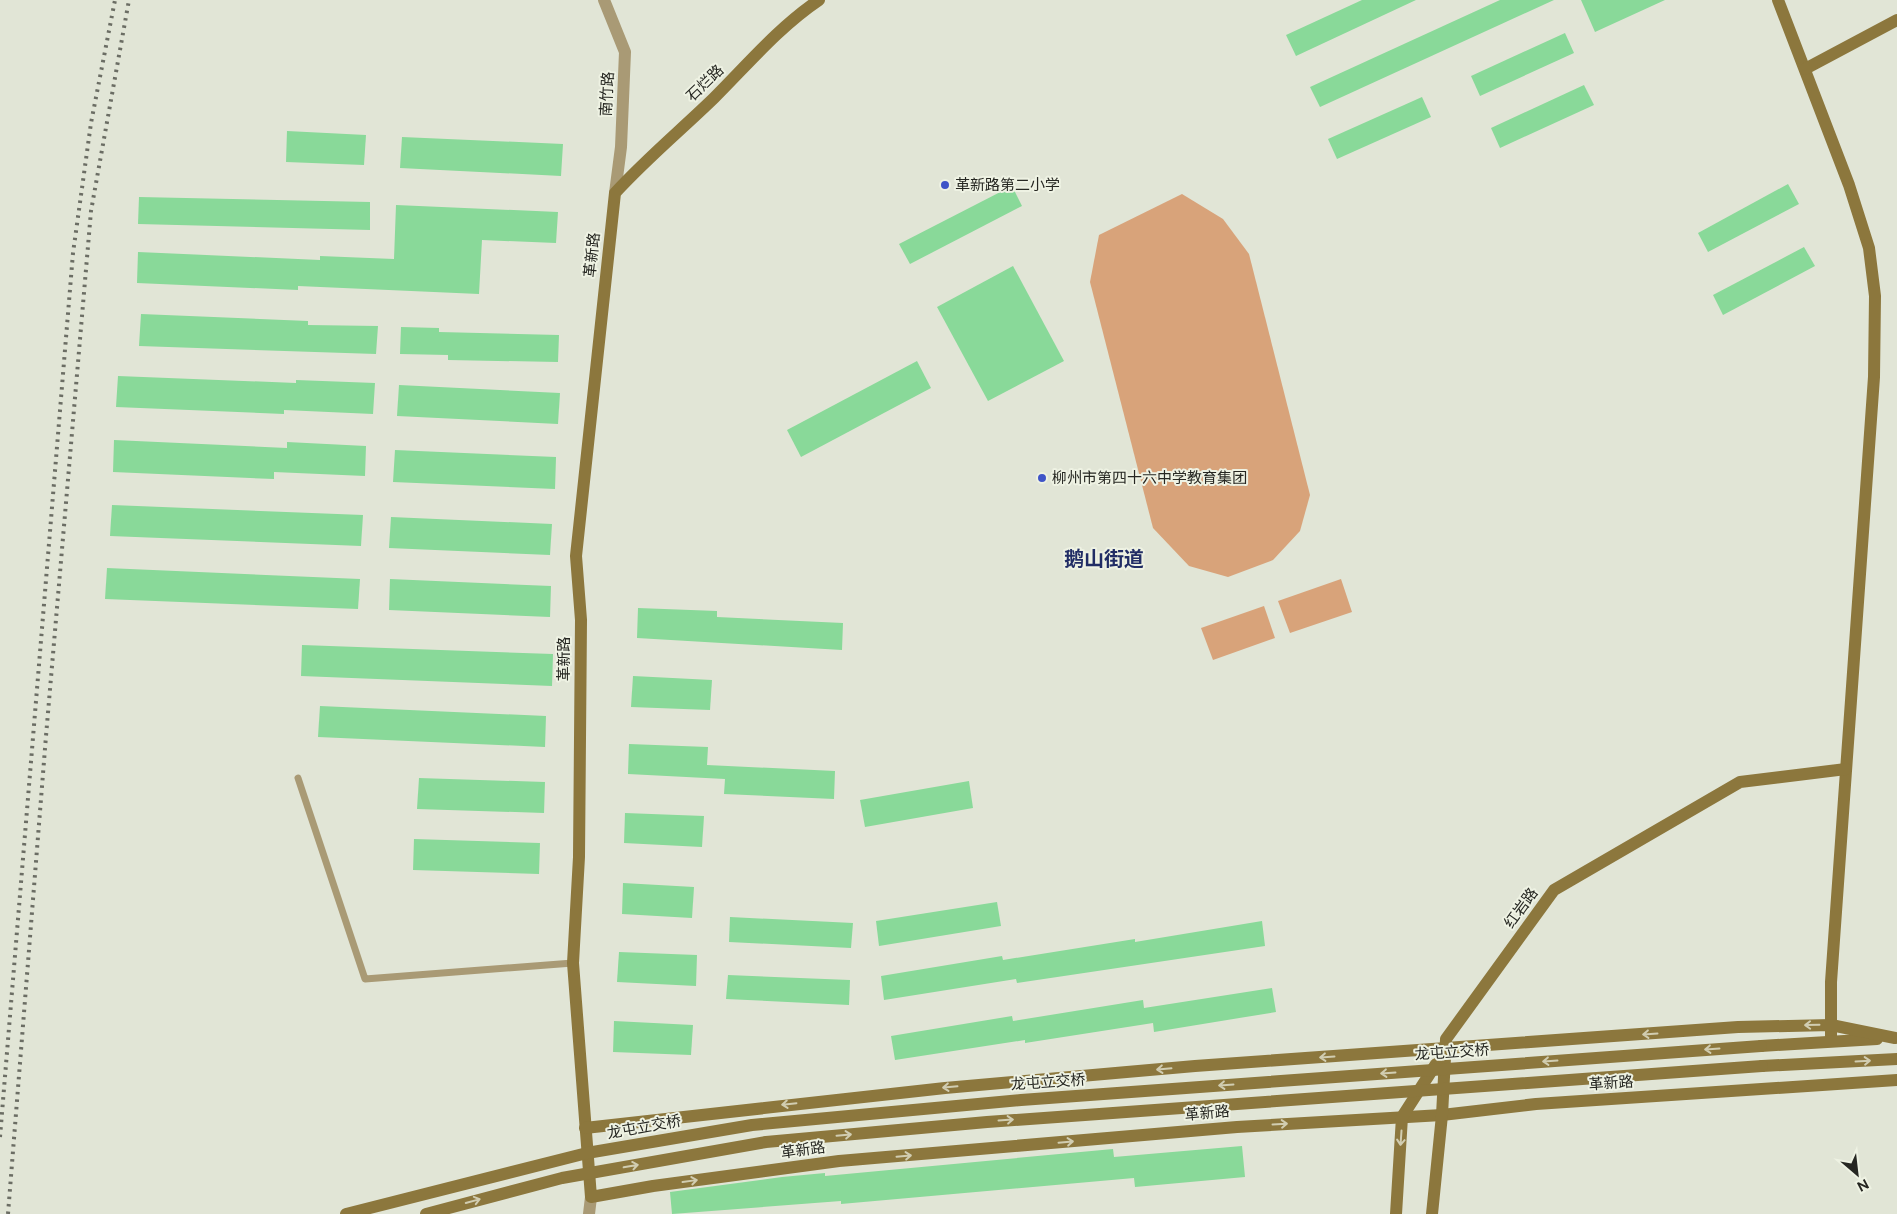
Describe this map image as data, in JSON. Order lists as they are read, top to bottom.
{
  "streets": {
    "street": [
      "石烂路",
      "南竹路",
      "革新路",
      "红岩路",
      "龙屯立交桥"
    ]
  },
  "crossings": [
    ["石烂路", "南竹路"],
    ["石烂路", "革新路"],
    ["南竹路", "革新路"],
    ["革新路", "红岩路"]
  ],
  "districts": ["鹅山街道"],
  "places": ["革新路第二小学", "柳州市第四十六中学教育集团"],
  "north": "bottom right"
}
